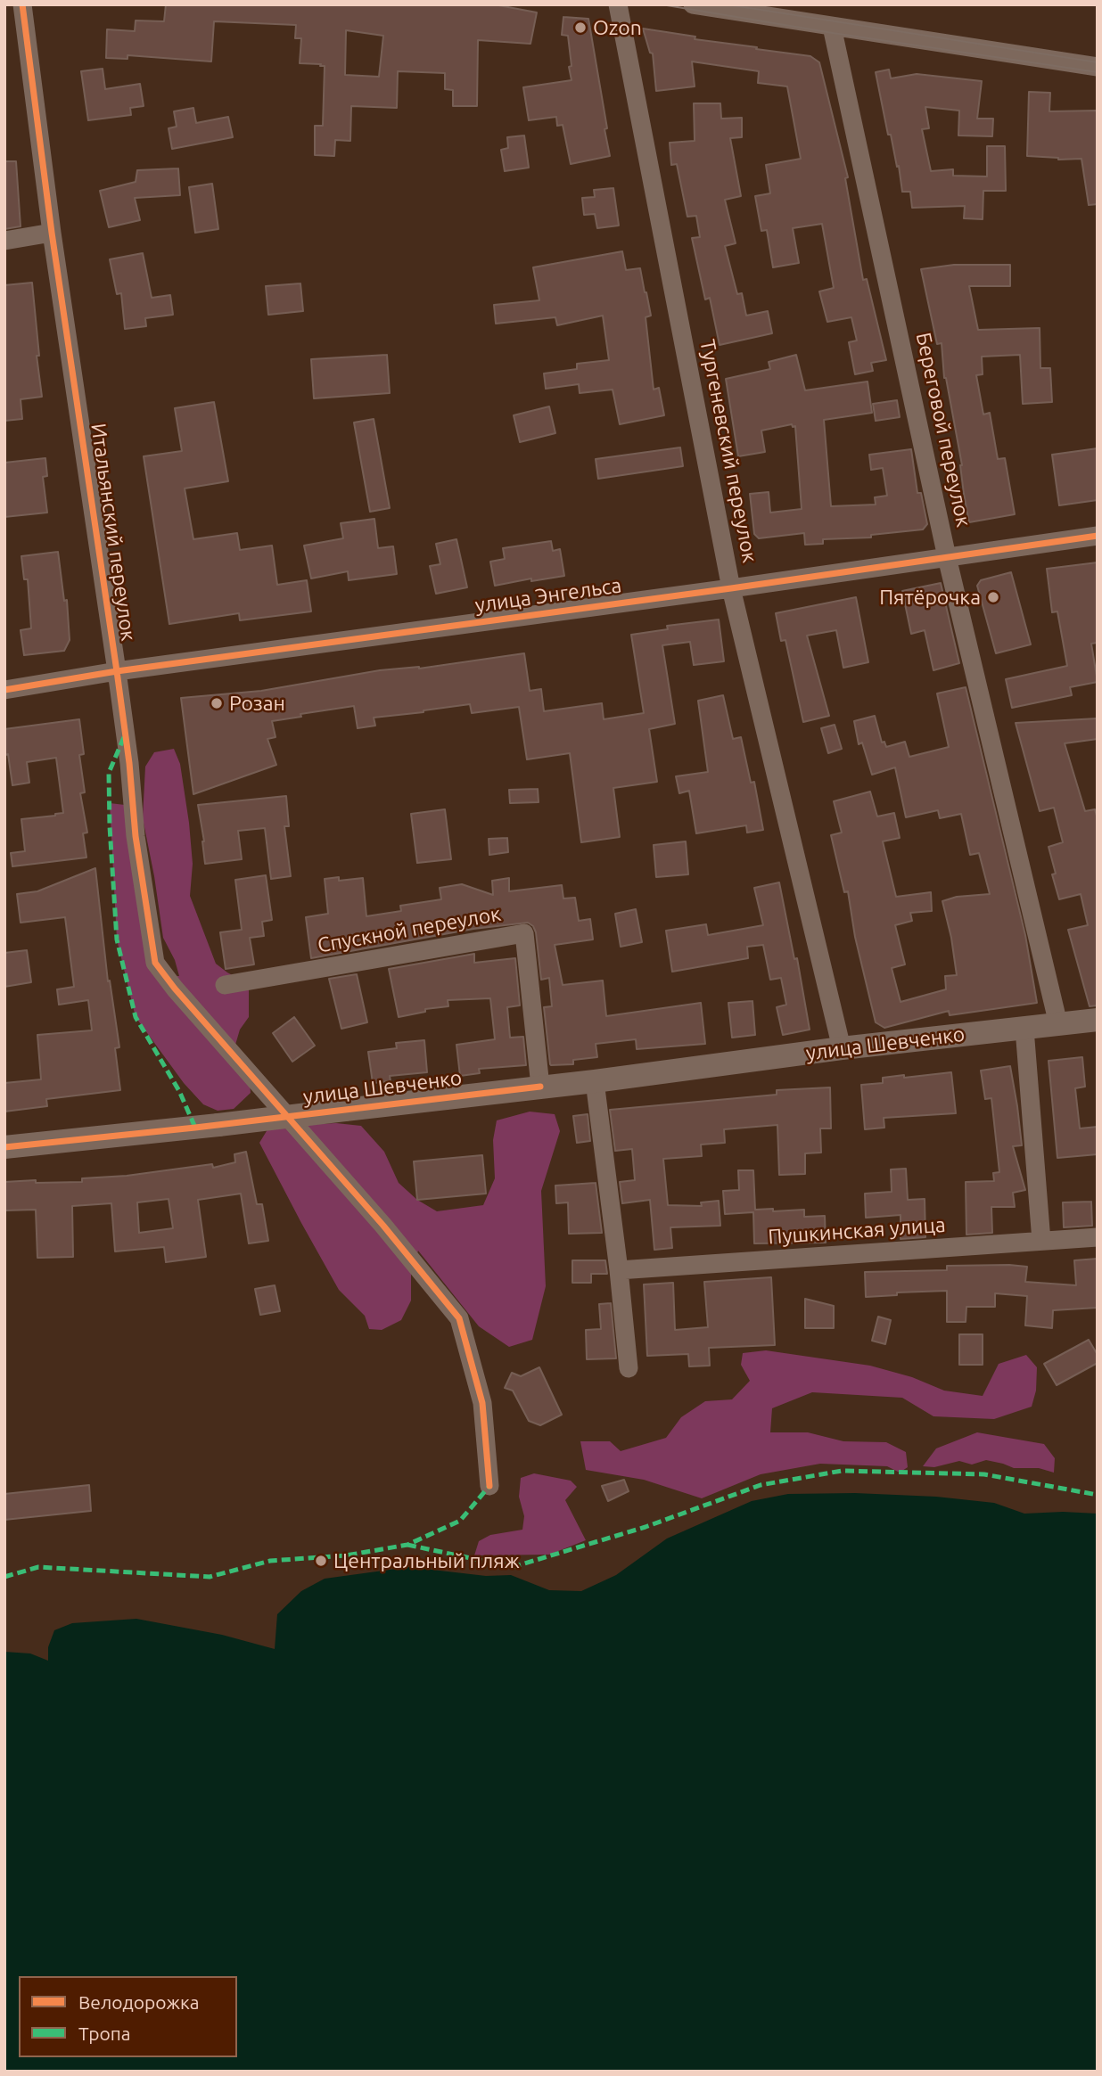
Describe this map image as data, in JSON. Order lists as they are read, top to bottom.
{
  "streets": {
    "street": [
      "Береговой переулок",
      "Тургеневский переулок",
      "Итальянский переулок",
      "улица Энгельса",
      "Спускной переулок",
      "улица Шевченко",
      "Пушкинская улица"
    ]
  },
  "crossings": [
    ["Береговой переулок", "улица Энгельса"],
    ["Береговой переулок", "улица Шевченко"],
    ["Тургеневский переулок", "улица Энгельса"],
    ["Тургеневский переулок", "улица Шевченко"],
    ["Итальянский переулок", "улица Энгельса"],
    ["Спускной переулок", "улица Шевченко"]
  ],
  "places": [
    "Ozon",
    "Пятёрочка",
    "Розан",
    "Центральный пляж"
  ],
  "legend": ["Велодорожка", "Тропа"]
}
